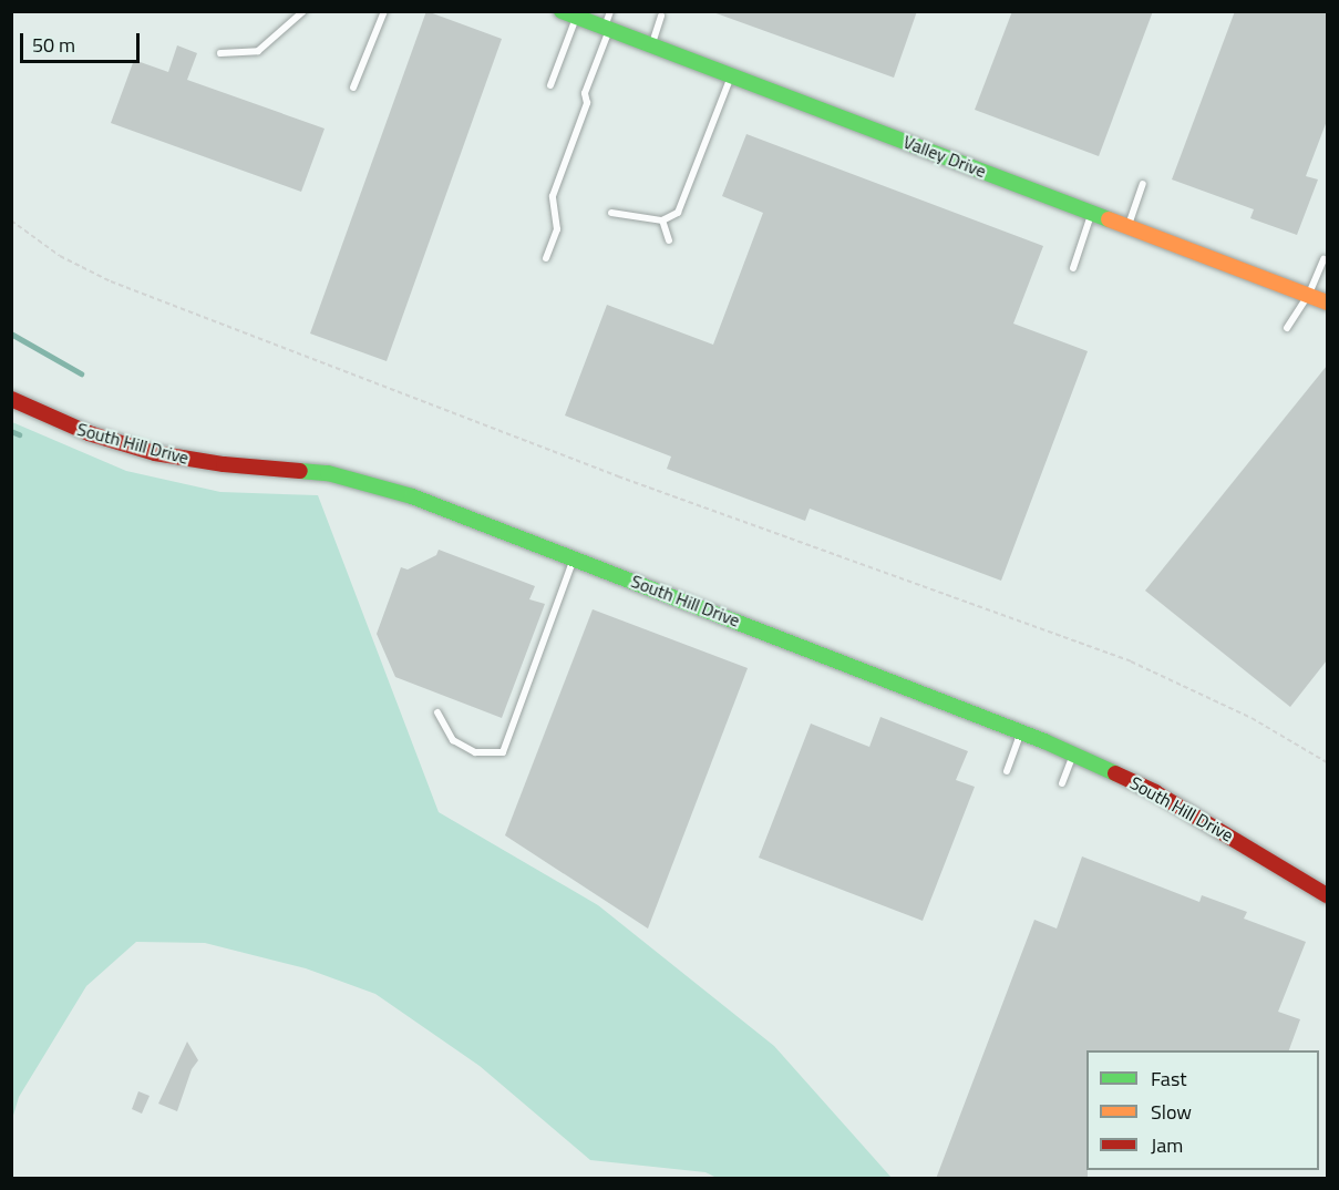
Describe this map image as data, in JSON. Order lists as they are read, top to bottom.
{
  "streets": {
    "street": ["Valley Drive", "South Hill Drive"]
  },
  "legend": ["Fast", "Slow", "Jam"],
  "scale_bar": "50 m"
}
